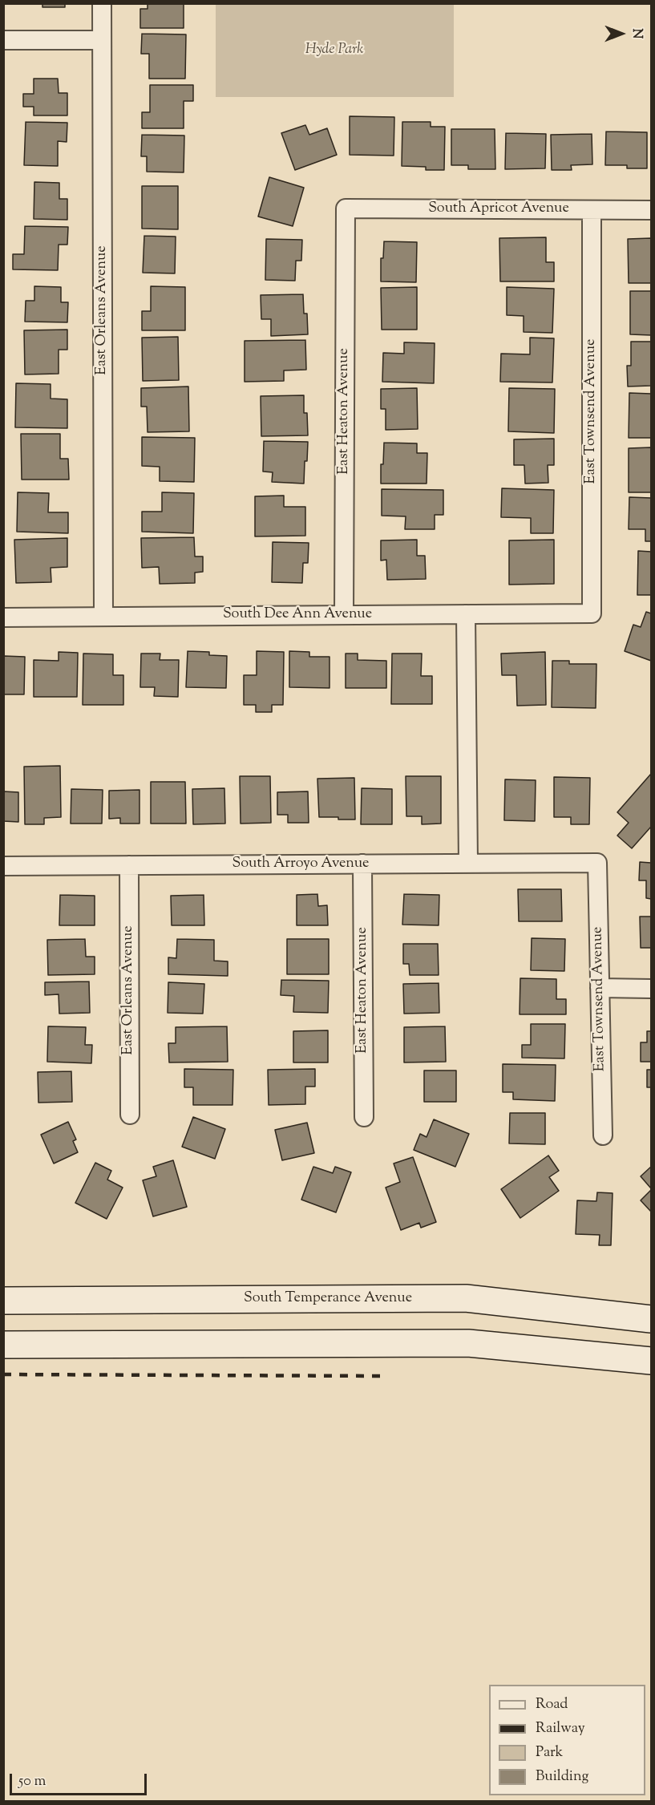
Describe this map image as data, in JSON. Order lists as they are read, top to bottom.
{
  "streets": {
    "main road": ["South Temperance Avenue"],
    "street": [
      "South Apricot Avenue",
      "East Orleans Avenue",
      "East Heaton Avenue",
      "East Townsend Avenue",
      "South Dee Ann Avenue",
      "South Arroyo Avenue"
    ]
  },
  "crossings": [
    ["South Apricot Avenue", "East Heaton Avenue"],
    ["South Apricot Avenue", "East Townsend Avenue"],
    ["East Orleans Avenue", "South Dee Ann Avenue"],
    ["East Orleans Avenue", "South Arroyo Avenue"],
    ["East Heaton Avenue", "South Dee Ann Avenue"],
    ["East Heaton Avenue", "South Arroyo Avenue"],
    ["East Townsend Avenue", "South Dee Ann Avenue"],
    ["East Townsend Avenue", "South Arroyo Avenue"]
  ],
  "parks": ["Hyde Park"],
  "legend": [
    "Road",
    "Railway",
    "Park",
    "Building"
  ],
  "scale_bar": "50 m",
  "north": "right"
}
